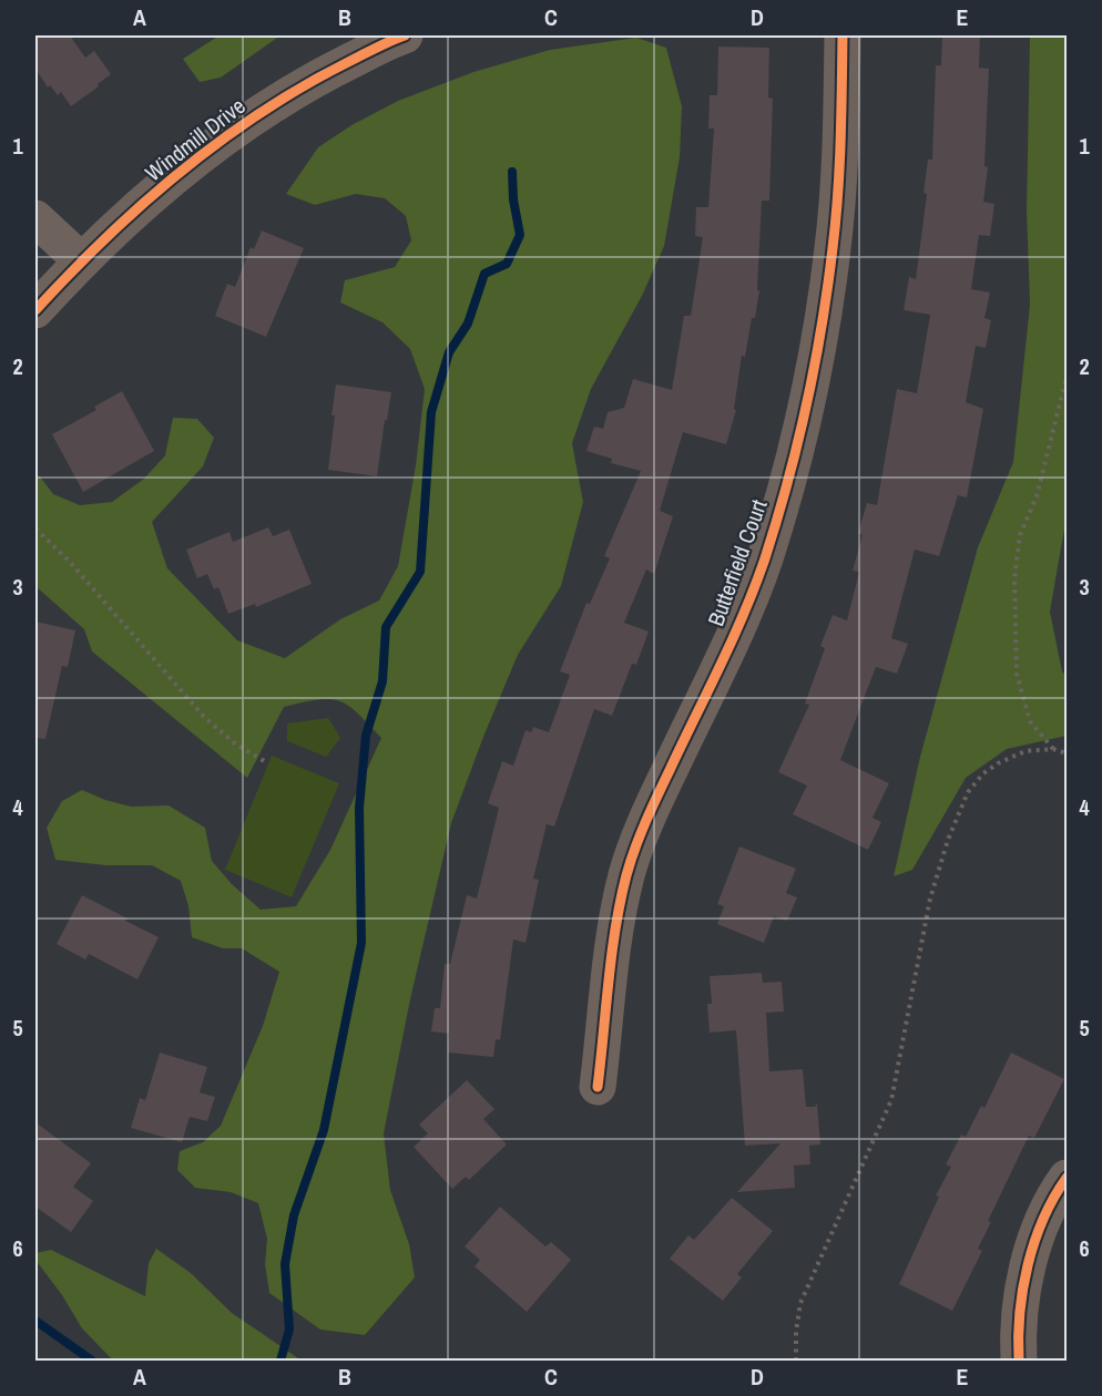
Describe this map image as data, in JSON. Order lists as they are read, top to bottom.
{
  "streets": {
    "street": ["Windmill Drive", "Butterfield Court"]
  },
  "grid": {
    "columns": [
      "A",
      "B",
      "C",
      "D",
      "E"
    ],
    "rows": [
      "1",
      "2",
      "3",
      "4",
      "5",
      "6"
    ]
  }
}
